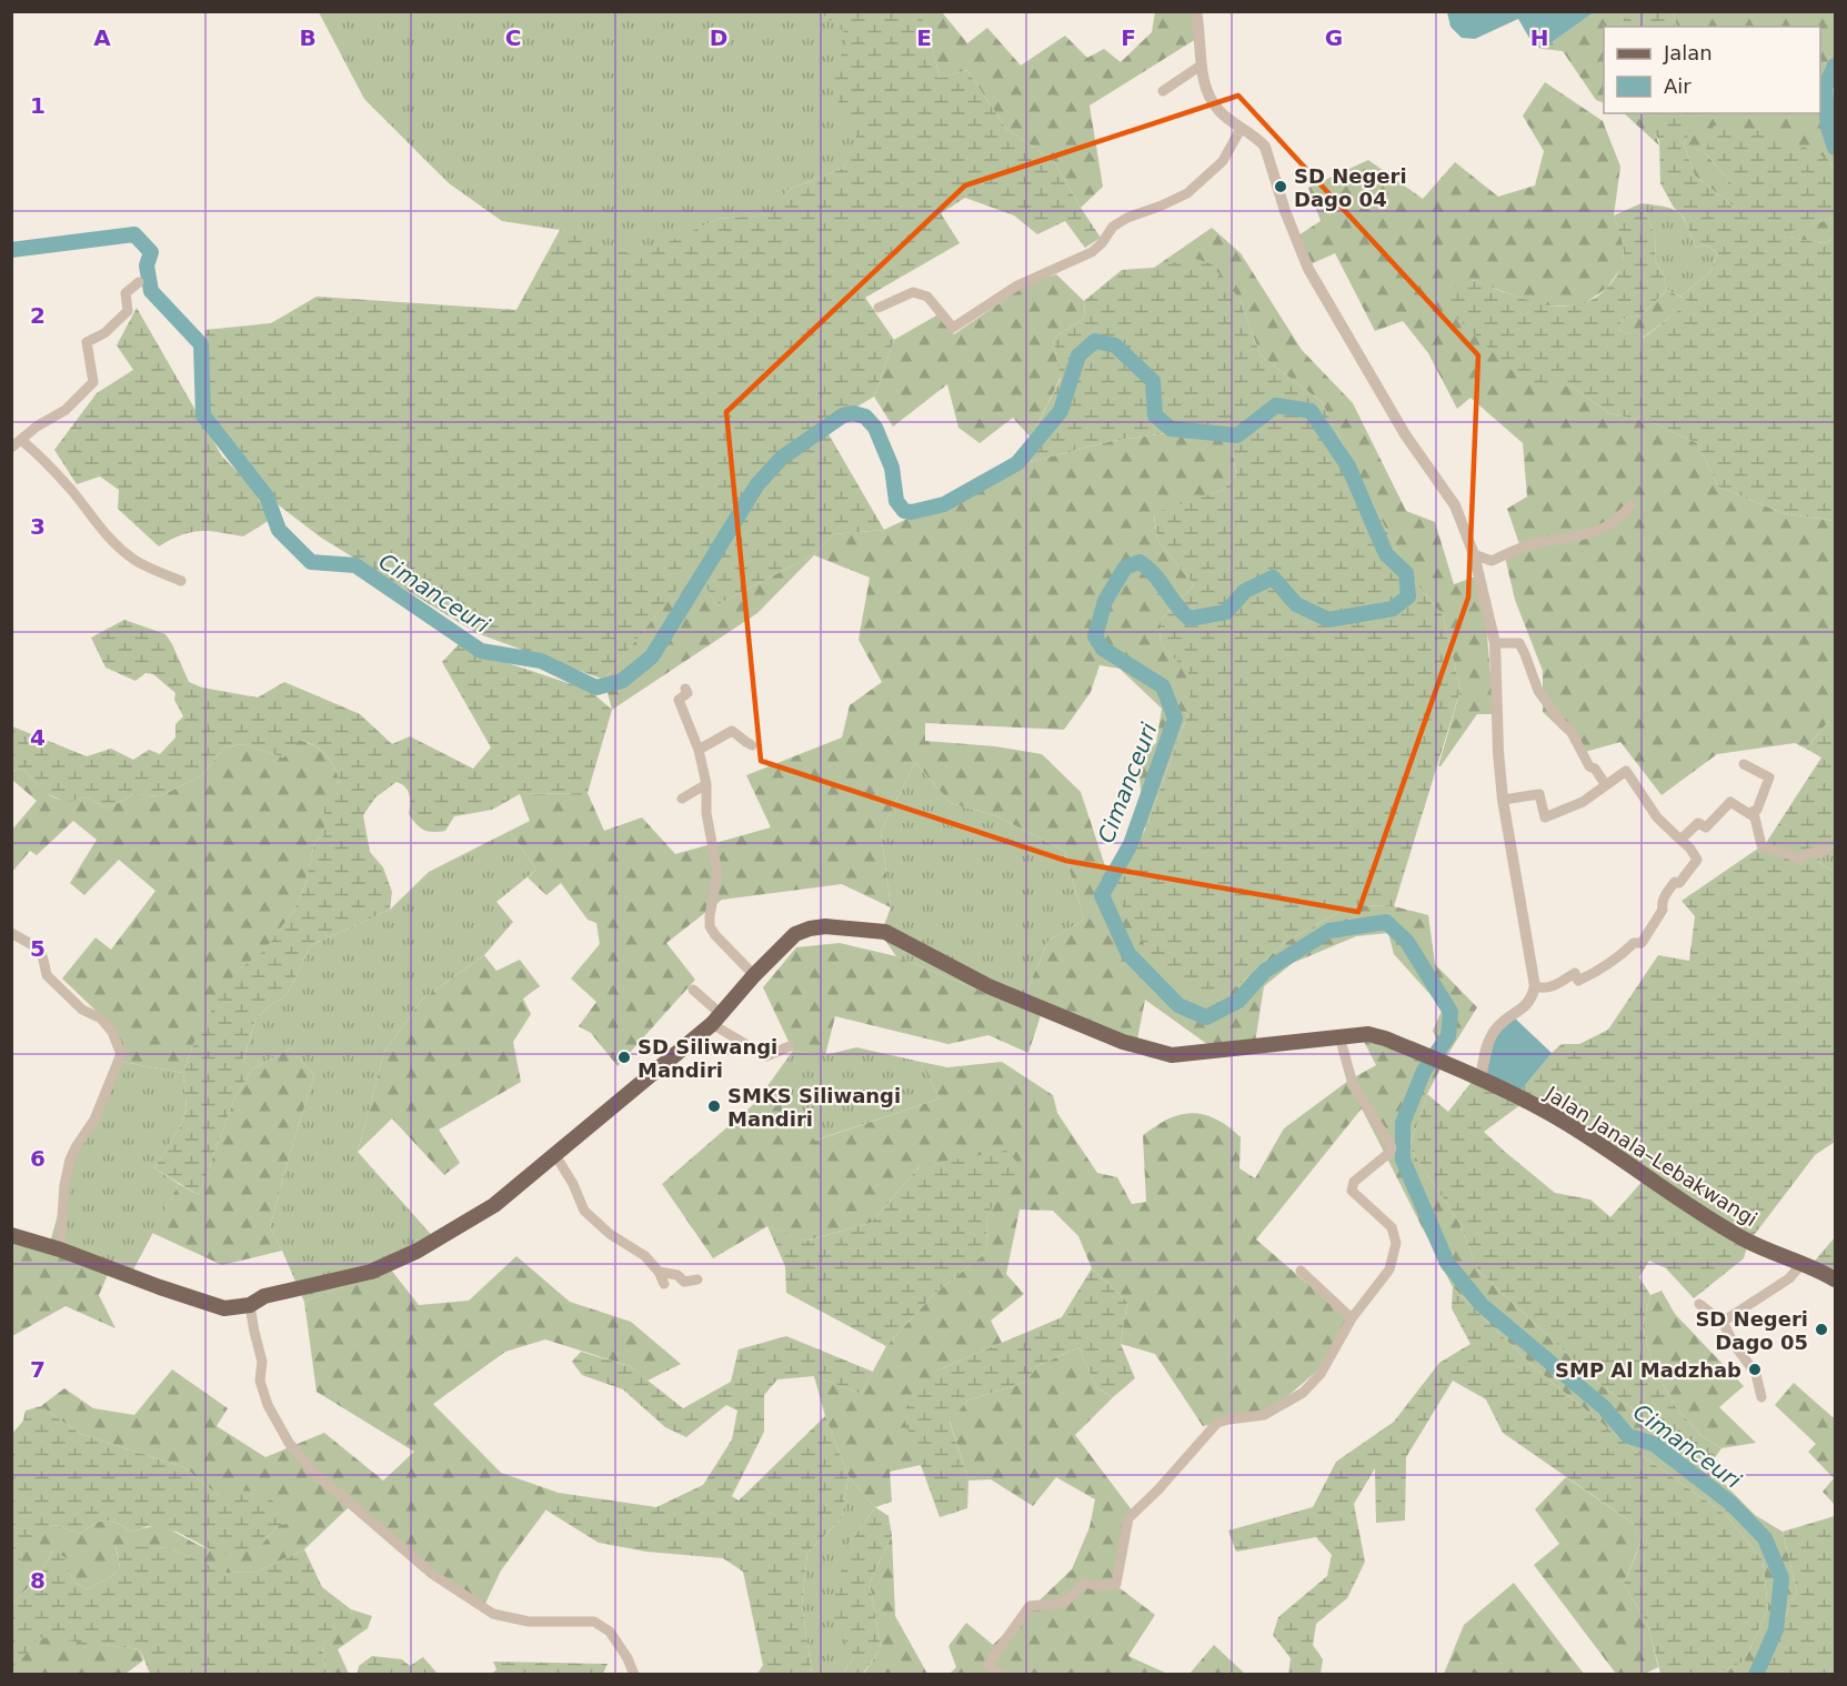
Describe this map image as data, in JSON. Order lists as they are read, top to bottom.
{
  "streets": {
    "main road": ["Jalan Janala–Lebakwangi"]
  },
  "water": ["Cimanceuri"],
  "places": [
    "SD Negeri Dago 04",
    "SD Siliwangi Mandiri",
    "SMKS Siliwangi Mandiri",
    "SD Negeri Dago 05",
    "SMP Al Madzhab"
  ],
  "legend": ["Jalan", "Air"],
  "grid": {
    "columns": [
      "A",
      "B",
      "C",
      "D",
      "E",
      "F",
      "G",
      "H"
    ],
    "rows": [
      "1",
      "2",
      "3",
      "4",
      "5",
      "6",
      "7",
      "8"
    ]
  }
}
